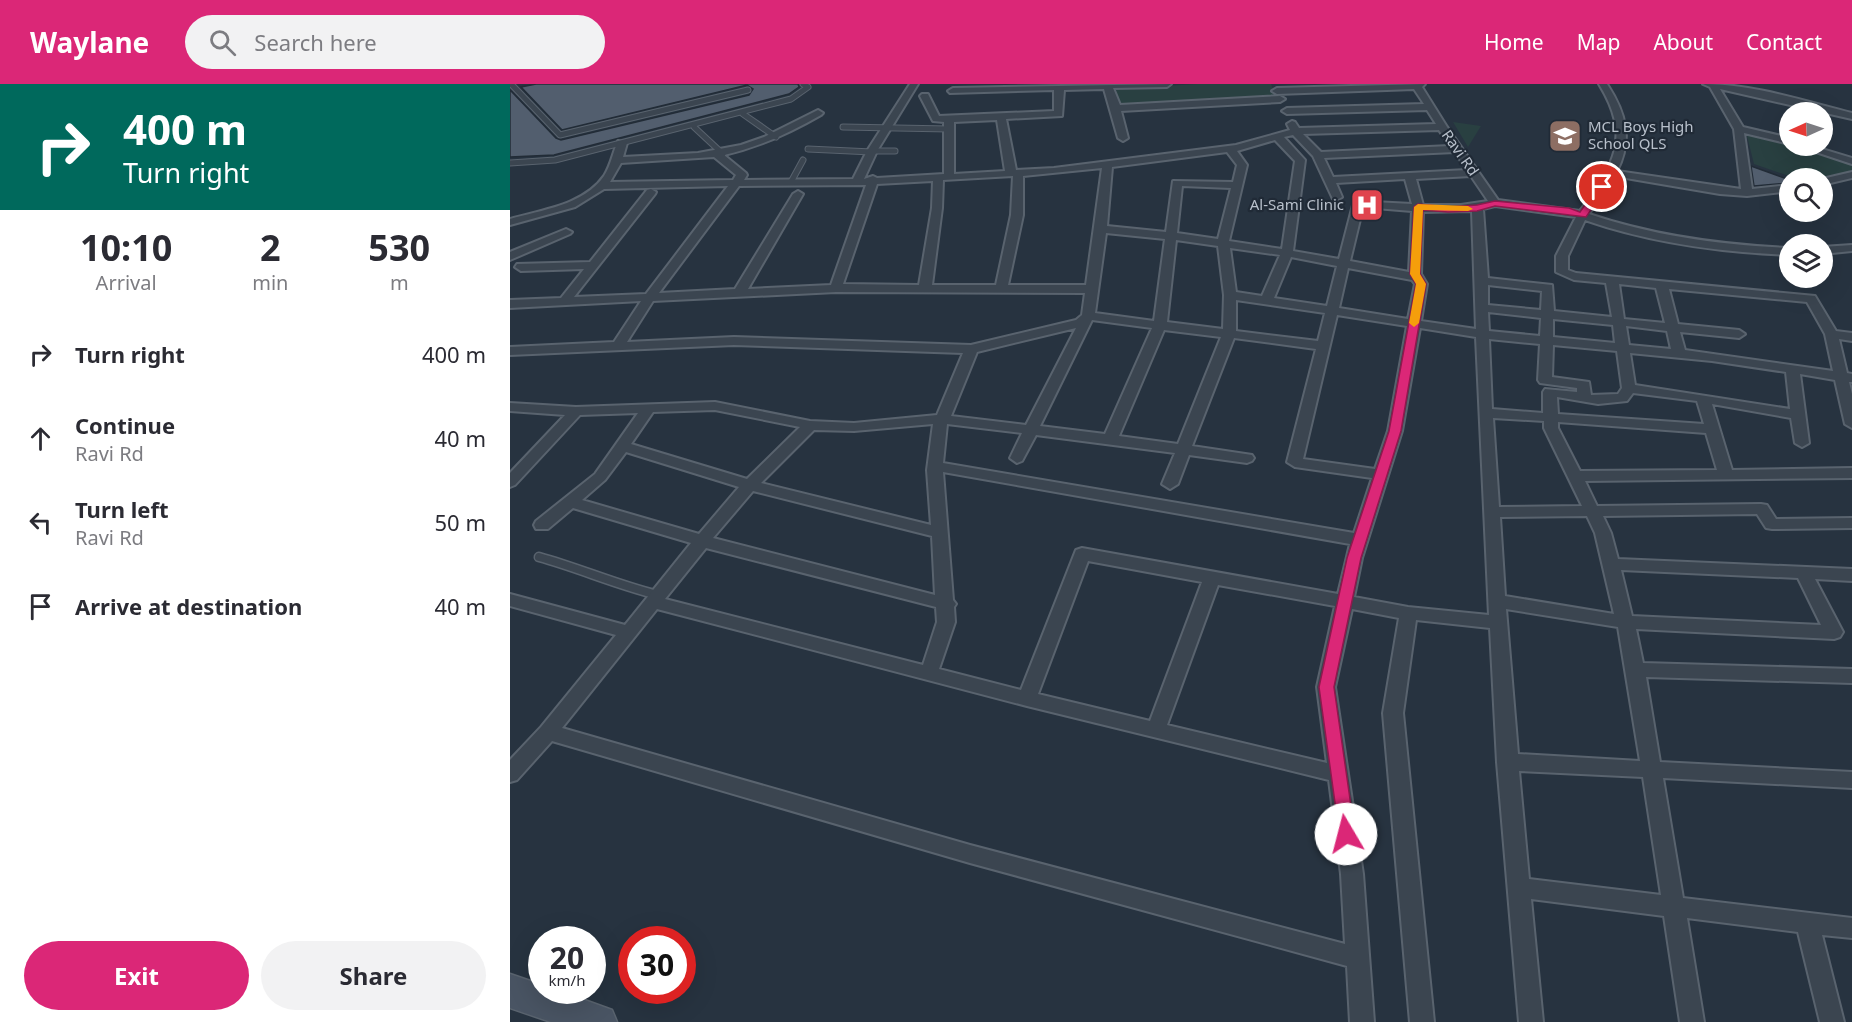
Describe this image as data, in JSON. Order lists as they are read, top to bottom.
{
  "streets": {
    "street": ["Ravi Rd"]
  },
  "places": {
    "school or university": ["MCL Boys High School QLS"],
    "hospital": ["Al-Sami Clinic"]
  },
  "north": "left",
  "page": {
    "header": "Waylane",
    "search": "Search here",
    "nav": [
      "Home",
      "Map",
      "About",
      "Contact"
    ],
    "turn": ["400 m", "Turn right"],
    "eta": [
      "10:10",
      "Arrival",
      "2",
      "min",
      "530",
      "m"
    ],
    "list": [
      {
        "name": "Turn right",
        "value": "400 m"
      },
      {
        "name": "Continue",
        "note": "Ravi Rd",
        "value": "40 m"
      },
      {
        "name": "Turn left",
        "note": "Ravi Rd",
        "value": "50 m"
      },
      {
        "name": "Arrive at destination",
        "value": "40 m"
      }
    ],
    "speed": "20 km/h",
    "limit": "30",
    "buttons": ["Exit", "Share"]
  }
}
